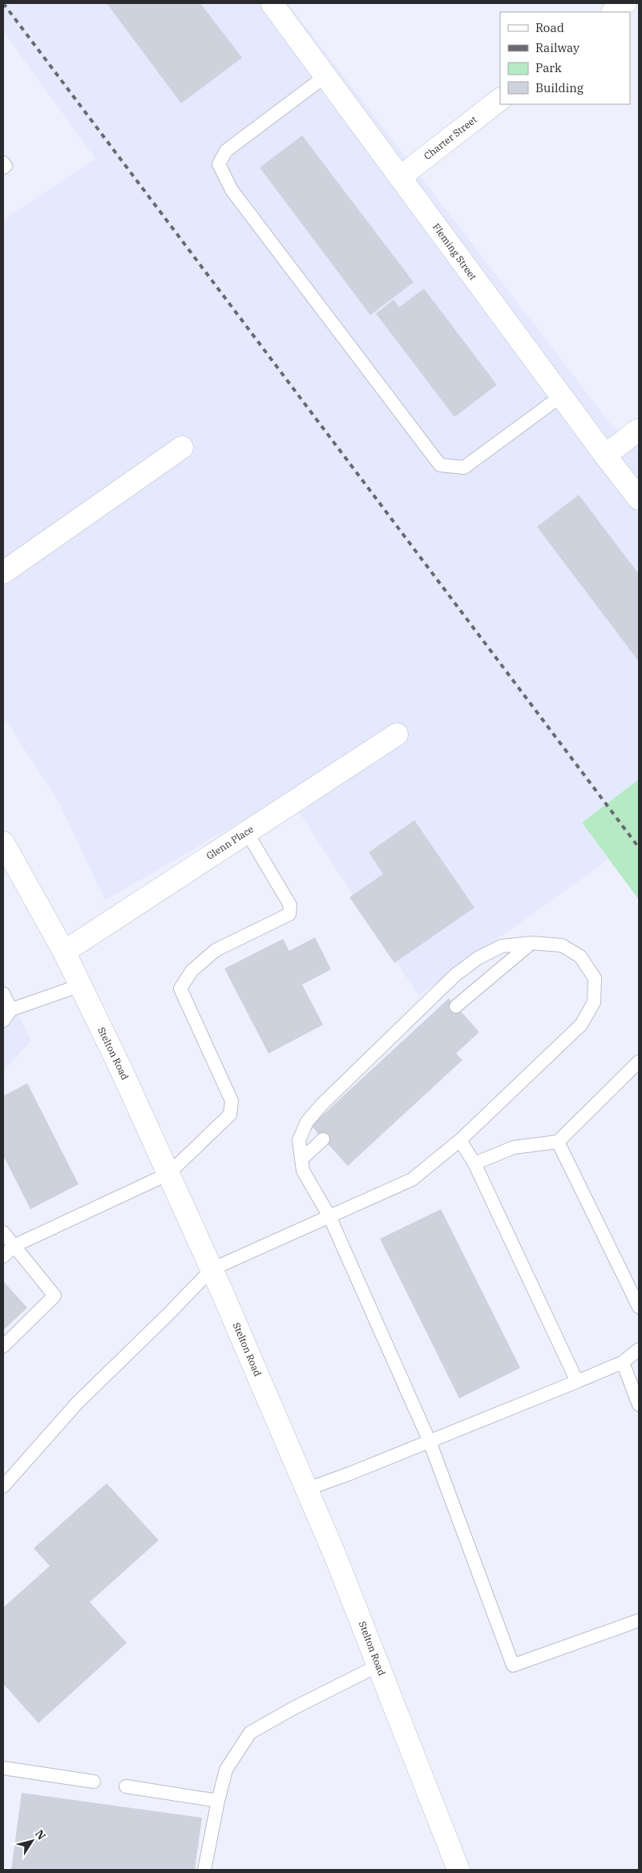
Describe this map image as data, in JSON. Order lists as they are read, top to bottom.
{
  "streets": {
    "street": [
      "Charter Street",
      "Fleming Street",
      "Glenn Place",
      "Stelton Road"
    ]
  },
  "crossings": [
    ["Charter Street", "Fleming Street"],
    ["Glenn Place", "Stelton Road"]
  ],
  "legend": [
    "Road",
    "Railway",
    "Park",
    "Building"
  ],
  "north": "top right"
}
